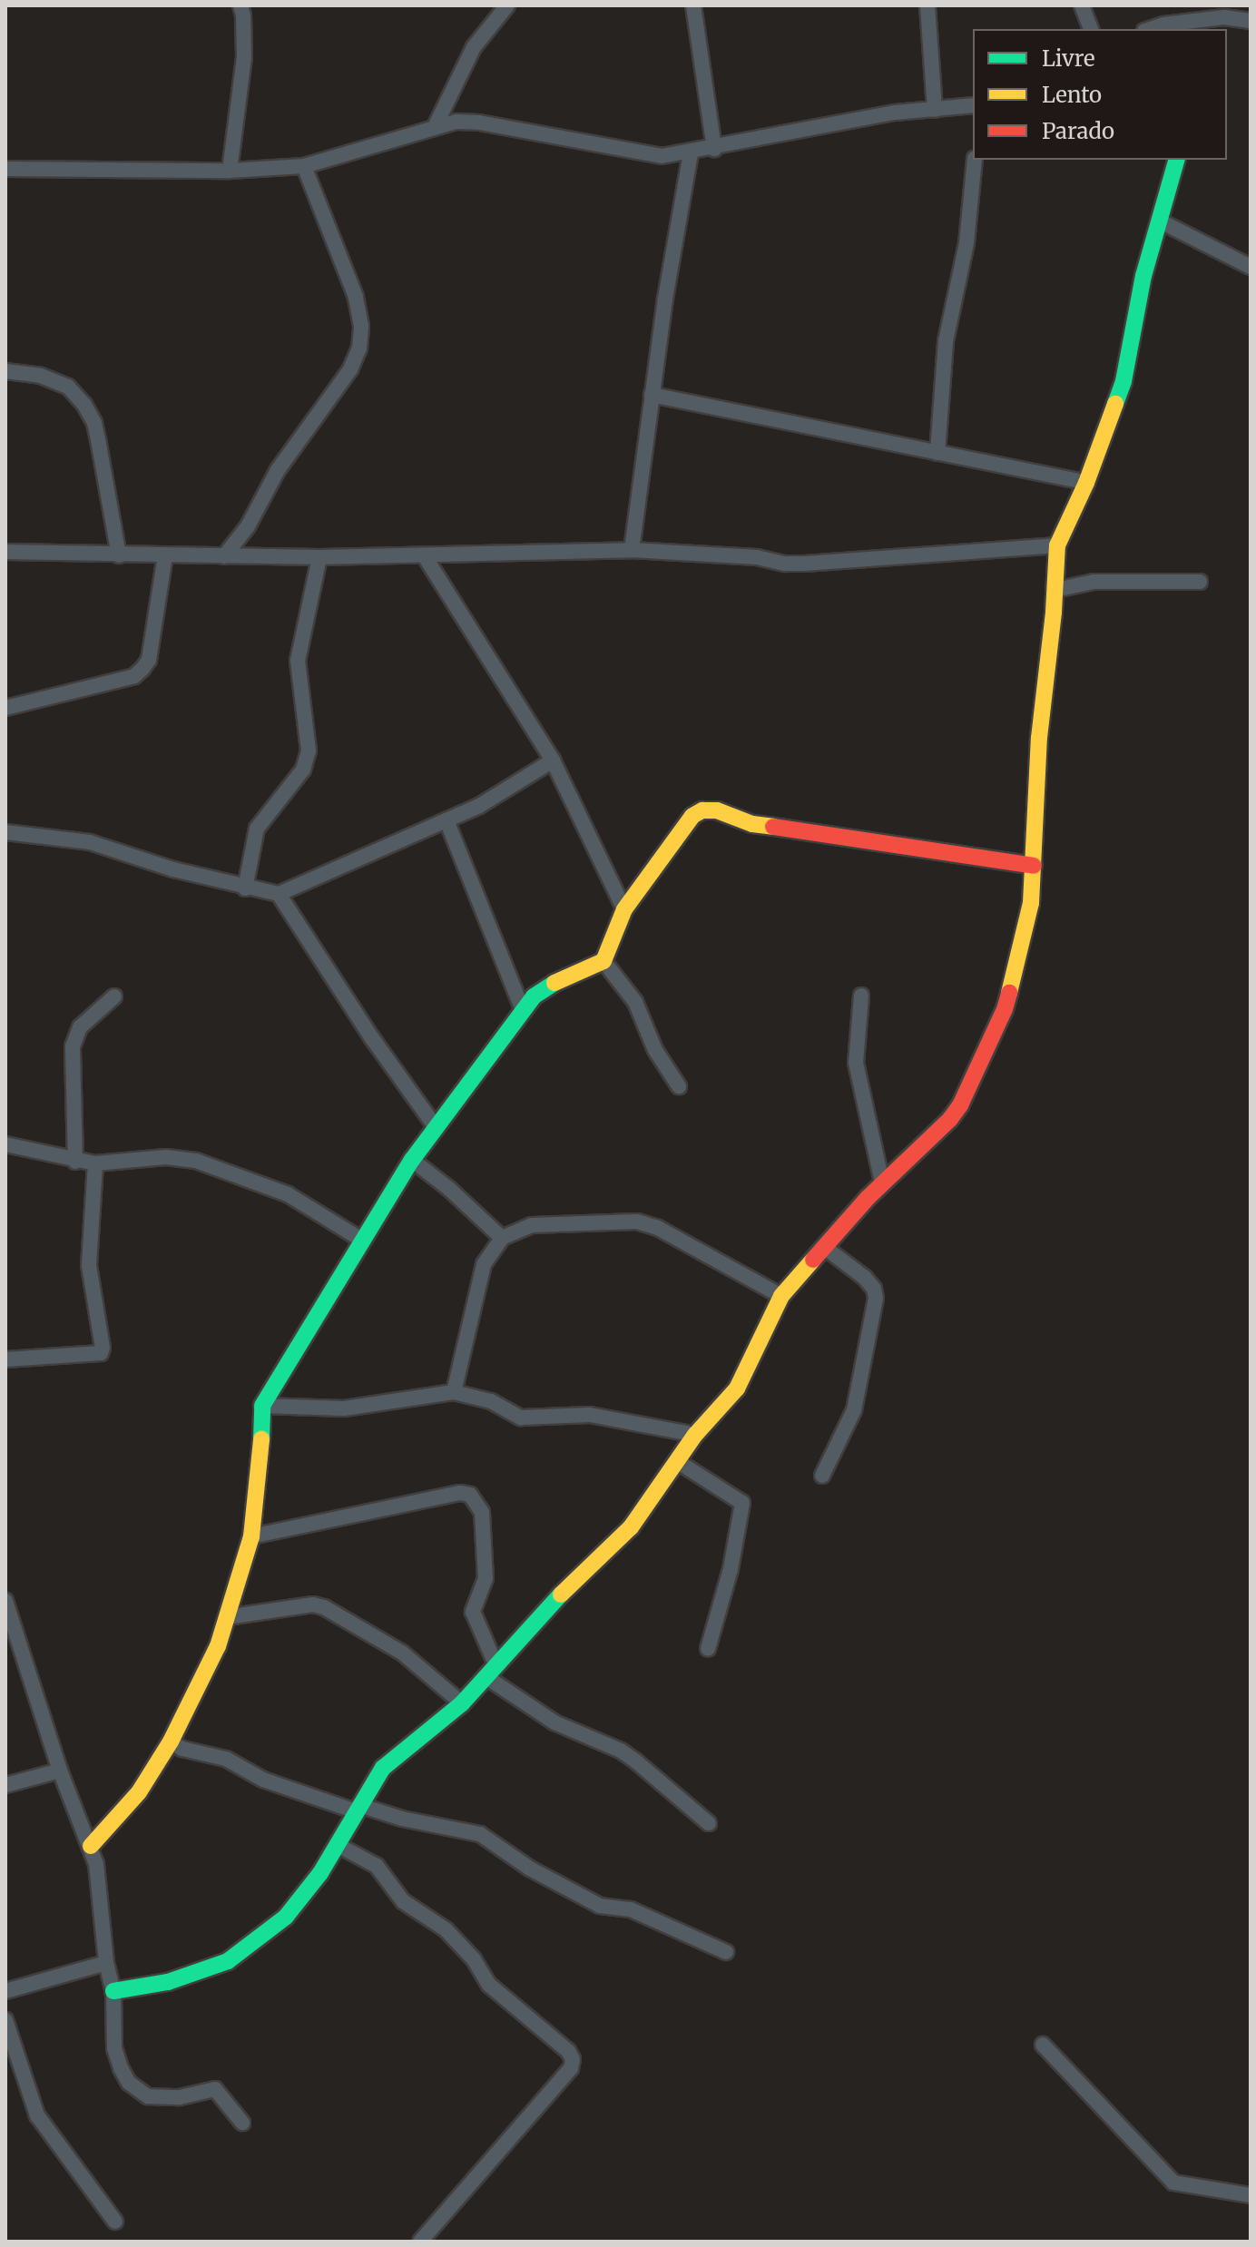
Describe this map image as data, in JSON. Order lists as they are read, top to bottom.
{
  "legend": ["Livre", "Lento", "Parado"]
}
